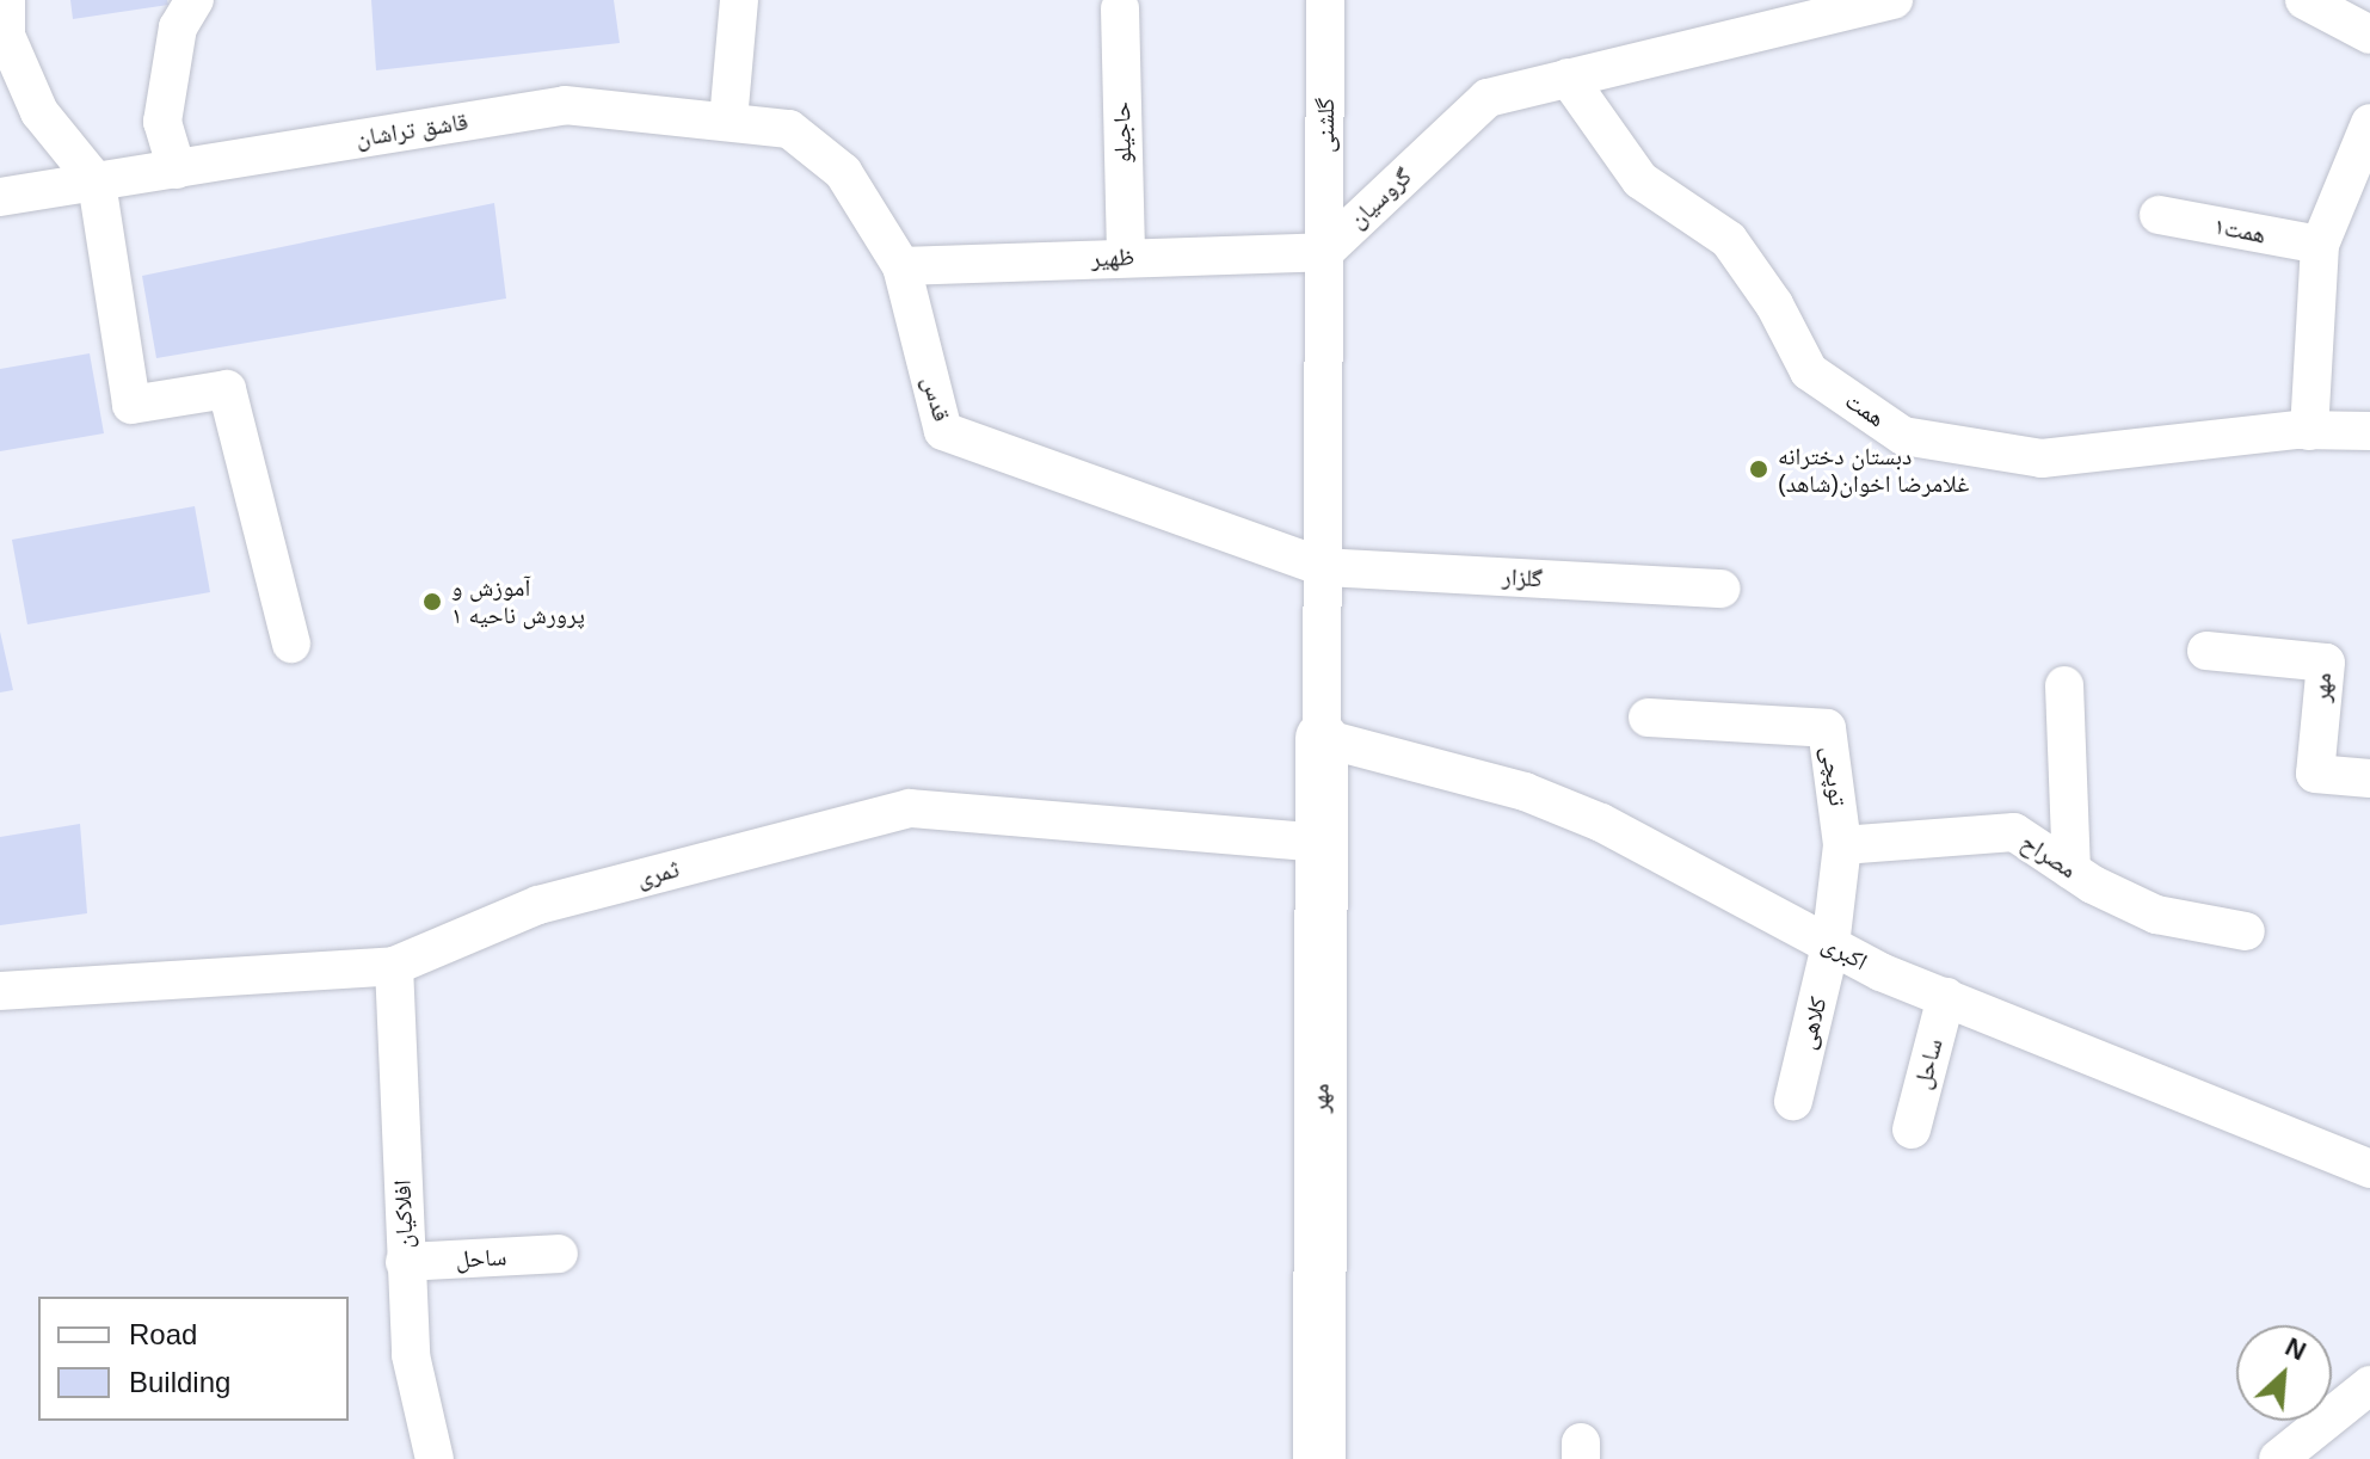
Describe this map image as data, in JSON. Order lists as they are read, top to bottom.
{
  "streets": {
    "street": [
      "گلشنی",
      "قاشق تراشان",
      "حاجیلو",
      "گروسیان",
      "همت۱",
      "ظهیر",
      "قدس",
      "همت",
      "گلزار",
      "مهر",
      "توپچی",
      "مصراح",
      "ثمری",
      "اکبری",
      "کلاهی",
      "ساحل",
      "افلاکیان"
    ]
  },
  "crossings": [
    ["گلشنی", "گروسیان"],
    ["گلشنی", "ظهیر"],
    ["قاشق تراشان", "قدس"],
    ["حاجیلو", "ظهیر"],
    ["گروسیان", "ظهیر"],
    ["گروسیان", "همت"],
    ["ظهیر", "قدس"],
    ["قدس", "گلزار"],
    ["مهر", "ثمری"],
    ["مهر", "اکبری"],
    ["توپچی", "مصراح"],
    ["توپچی", "اکبری"],
    ["توپچی", "کلاهی"],
    ["ثمری", "افلاکیان"],
    ["اکبری", "کلاهی"],
    ["اکبری", "ساحل"],
    ["ساحل", "افلاکیان"]
  ],
  "places": ["دبستان دخترانه غلامرضا اخوان(شاهد)", "آموزش و پرورش ناحیه ۱"],
  "legend": ["Road", "Building"],
  "north": "top right"
}
